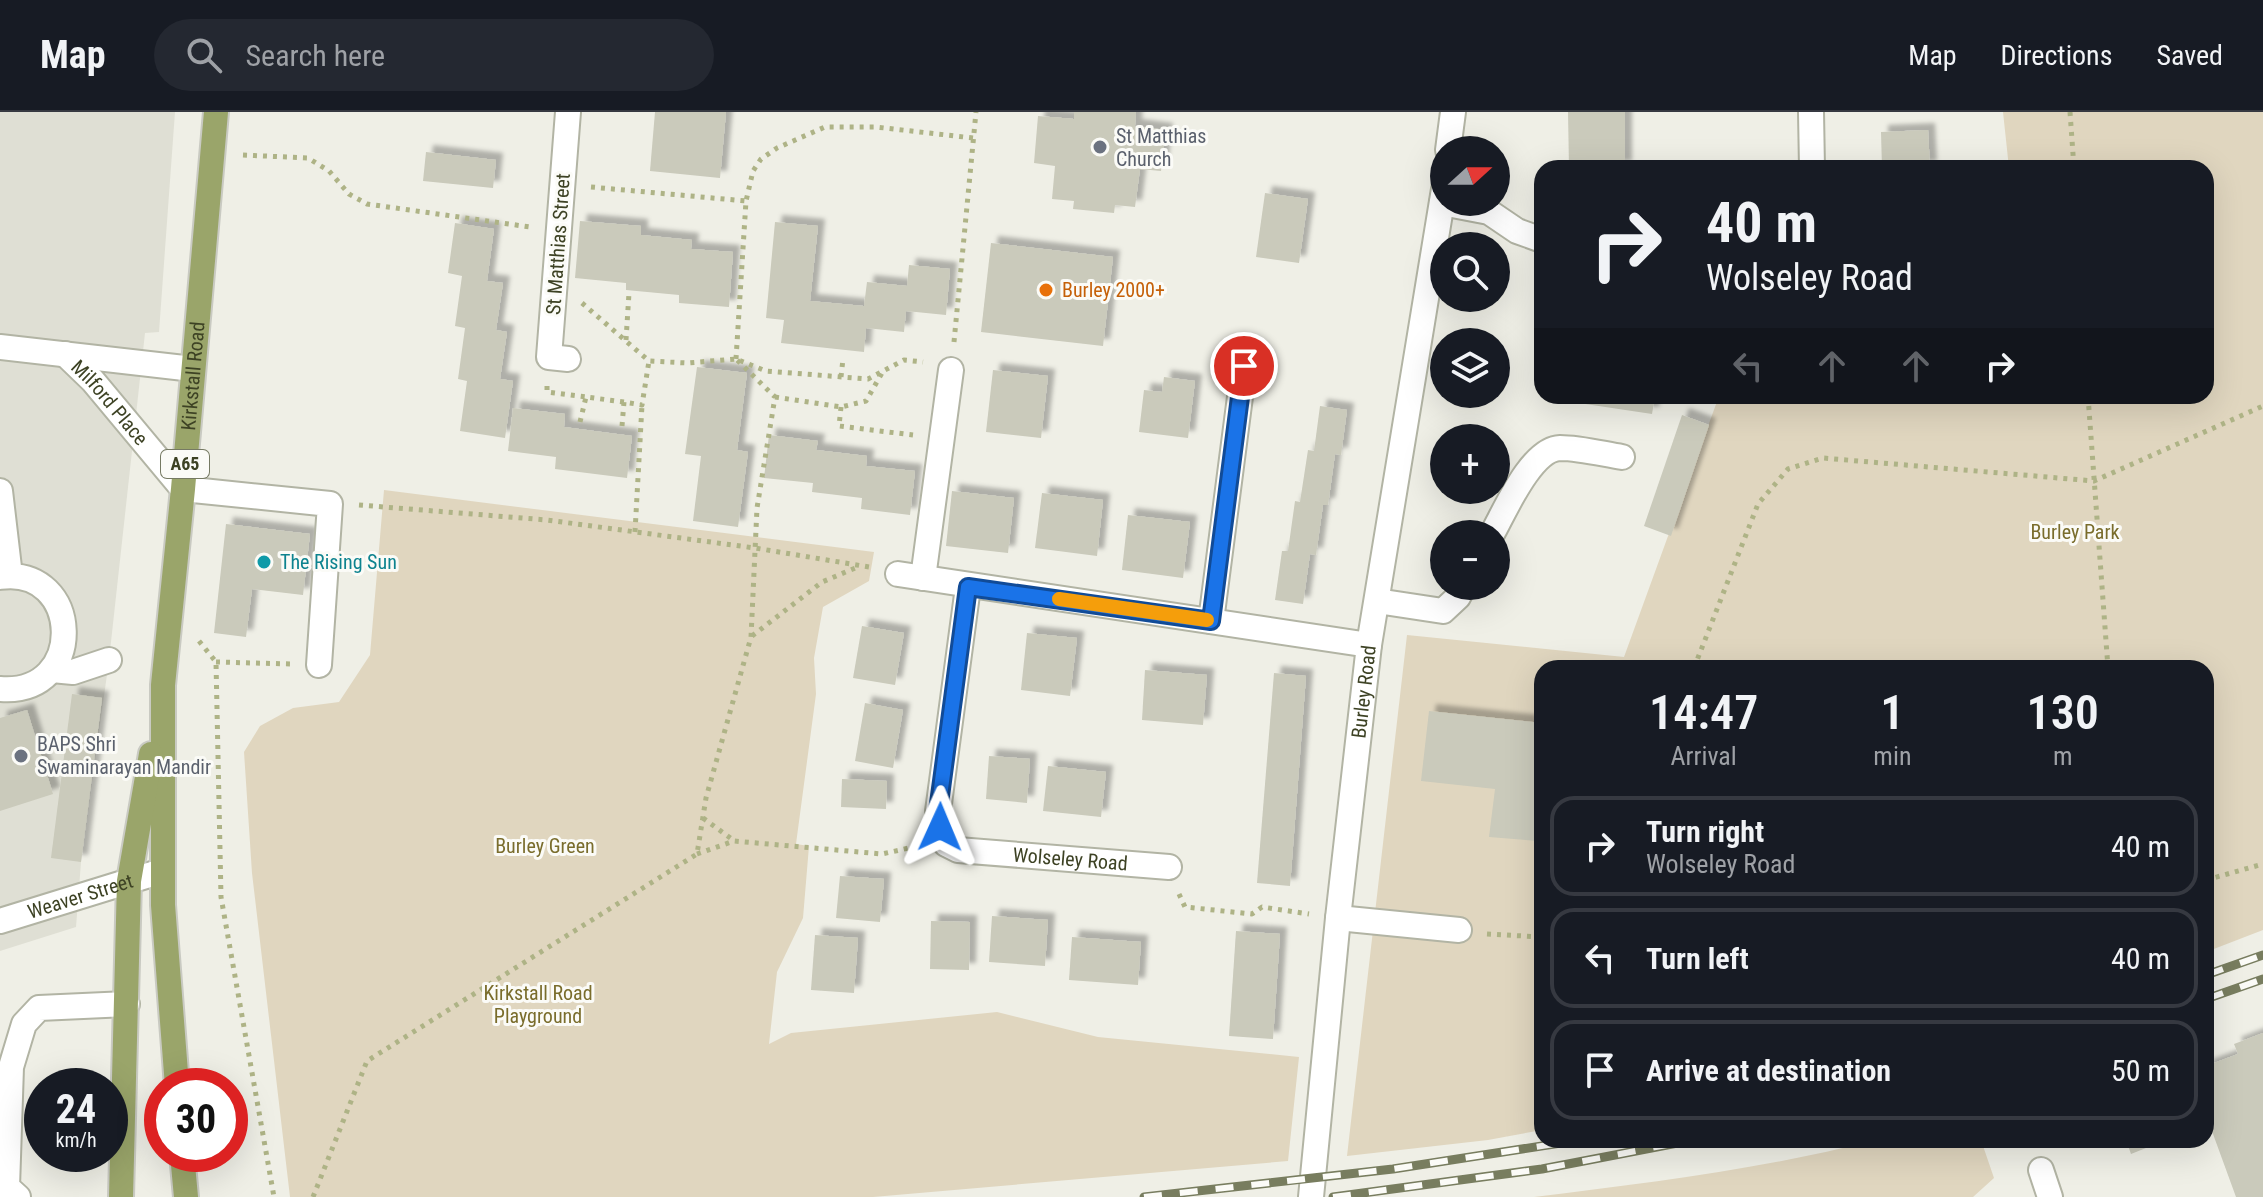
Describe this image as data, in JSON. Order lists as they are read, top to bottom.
{
  "streets": {
    "main road": ["Kirkstall Road", "A65"],
    "street": [
      "St Matthias Street",
      "Milford Place",
      "Burley Road",
      "Wolseley Road",
      "Weaver Street"
    ]
  },
  "crossings": [
    ["Kirkstall Road", "Milford Place"],
    ["Kirkstall Road", "Weaver Street"]
  ],
  "parks": ["Burley Park", "Burley Green", "Kirkstall Road Playground"],
  "places": [
    "St Matthias Church",
    "Burley 2000+",
    "The Rising Sun",
    "BAPS Shri Swaminarayan Mandir"
  ],
  "north": "right",
  "page": {
    "header": "Map",
    "search": "Search here",
    "nav": ["Map", "Directions", "Saved"],
    "map_buttons": ["+", "−"],
    "turn": ["40 m", "Wolseley Road"],
    "eta": [
      "14:47",
      "Arrival",
      "1",
      "min",
      "130",
      "m"
    ],
    "list": [
      {
        "name": "Turn right",
        "note": "Wolseley Road",
        "value": "40 m"
      },
      {
        "name": "Turn left",
        "value": "40 m"
      },
      {
        "name": "Arrive at destination",
        "value": "50 m"
      }
    ],
    "speed": "24 km/h",
    "limit": "30"
  }
}
